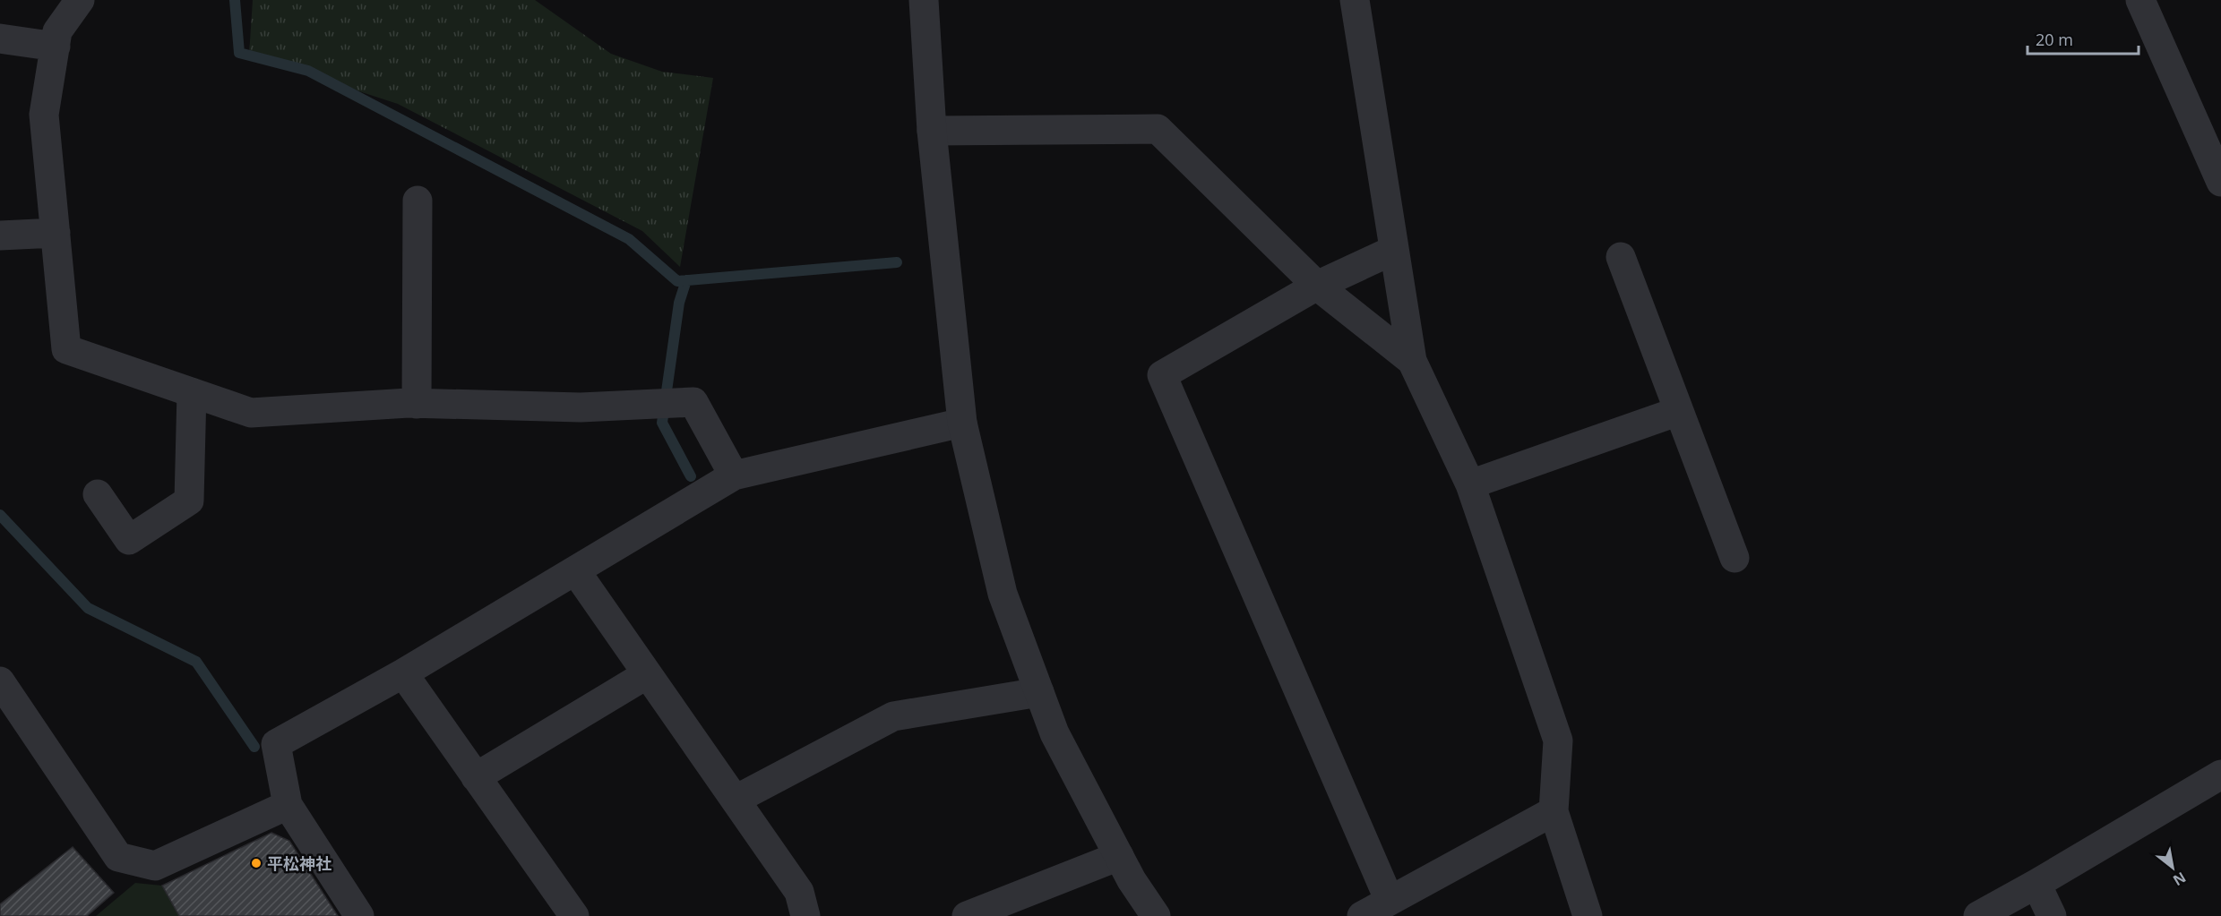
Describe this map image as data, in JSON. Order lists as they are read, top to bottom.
{
  "places": ["平松神社"],
  "scale_bar": "20 m",
  "north": "bottom right"
}
